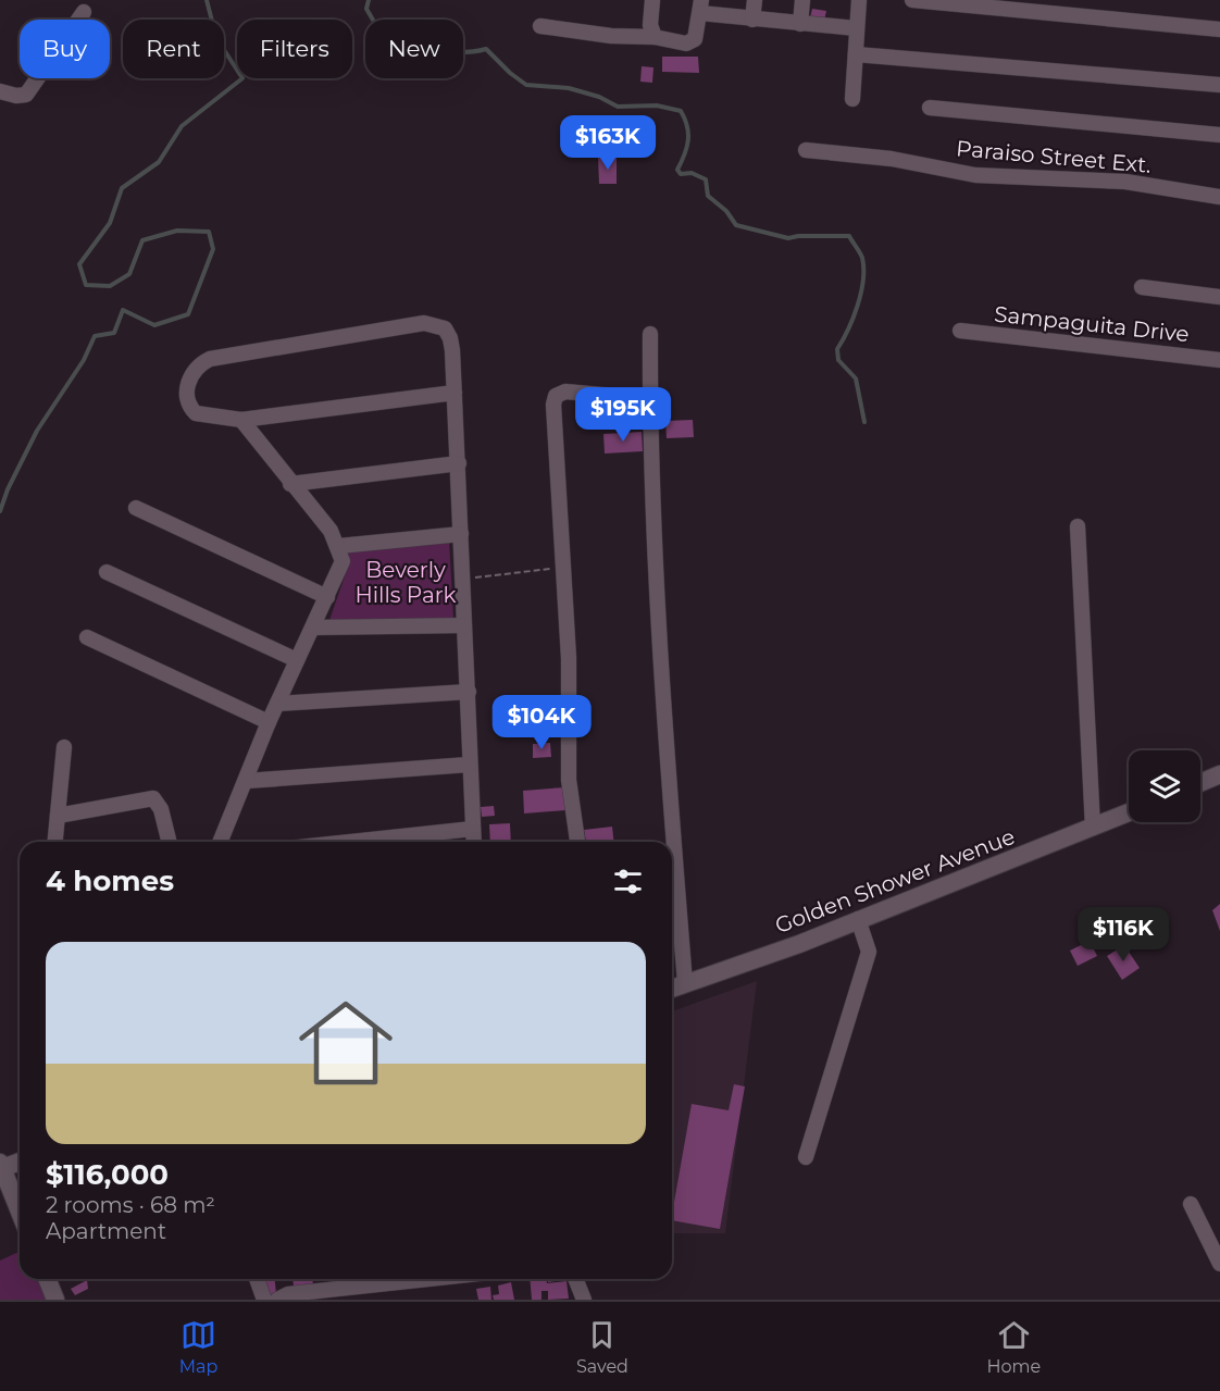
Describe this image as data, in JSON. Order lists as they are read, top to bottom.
{
  "streets": {
    "street": ["Paraiso Street Ext.", "Sampaguita Drive", "Golden Shower Avenue"]
  },
  "parks": ["Beverly Hills Park"],
  "page": {
    "chip": [
      "Buy",
      "Rent",
      "Filters",
      "New"
    ],
    "price": [
      "$163K",
      "$195K",
      "$104K",
      "$116K"
    ],
    "heading": "4 homes",
    "list": [
      {
        "name": "$116,000",
        "note": "2 rooms · 68 m² · Apartment"
      }
    ],
    "tabs": ["Map", "Saved", "Home"]
  }
}
